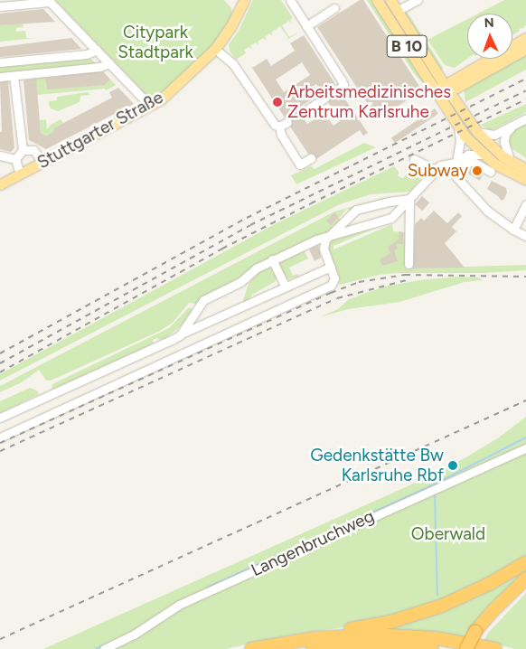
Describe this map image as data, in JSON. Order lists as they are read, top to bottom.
{
  "streets": {
    "main road": ["B 10", "Stuttgarter Straße"],
    "street": ["Langenbruchweg"]
  },
  "parks": ["Citypark Stadtpark", "Oberwald"],
  "places": ["Arbeitsmedizinisches Zentrum Karlsruhe", "Subway", "Gedenkstätte Bw Karlsruhe Rbf"],
  "north": "top"
}
